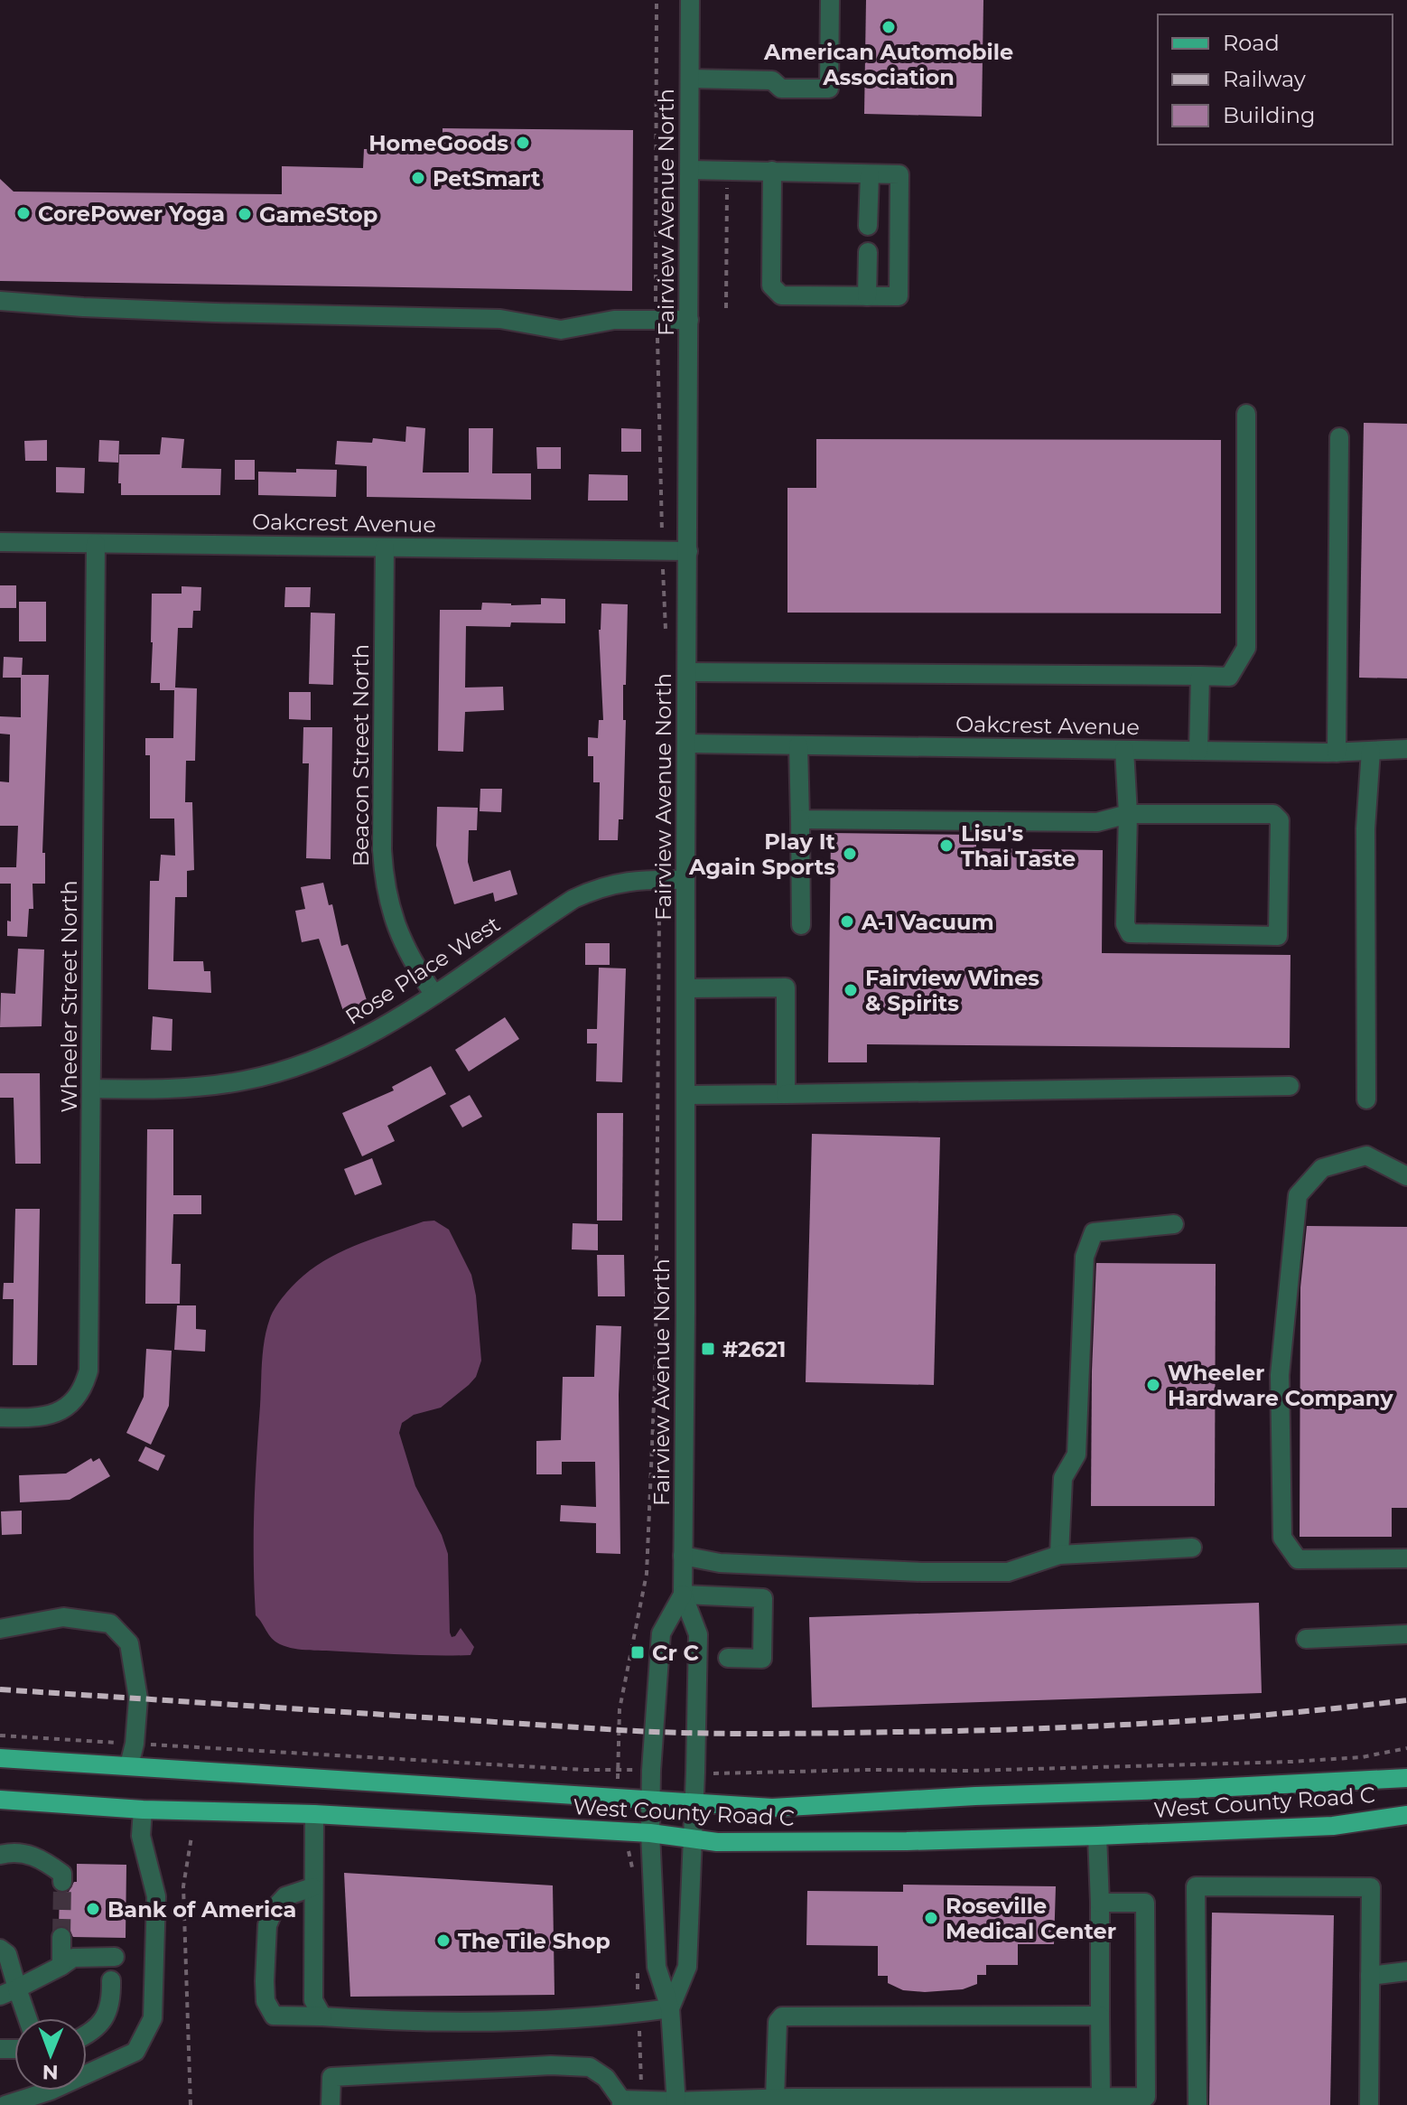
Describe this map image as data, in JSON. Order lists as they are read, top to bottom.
{
  "streets": {
    "main road": ["West County Road C"],
    "street": [
      "Fairview Avenue North",
      "Oakcrest Avenue",
      "Beacon Street North",
      "Rose Place West",
      "Wheeler Street North"
    ]
  },
  "crossings": [
    ["Fairview Avenue North", "Oakcrest Avenue"],
    ["Fairview Avenue North", "Rose Place West"],
    ["Fairview Avenue North", "West County Road C"],
    ["Oakcrest Avenue", "Beacon Street North"],
    ["Oakcrest Avenue", "Wheeler Street North"],
    ["Beacon Street North", "Rose Place West"],
    ["Rose Place West", "Wheeler Street North"]
  ],
  "places": {
    "other": [
      "American Automobile Association",
      "HomeGoods",
      "PetSmart",
      "CorePower Yoga",
      "GameStop",
      "Lisu's Thai Taste",
      "Play It Again Sports",
      "A-1 Vacuum",
      "Fairview Wines & Spirits",
      "Wheeler Hardware Company",
      "Bank of America",
      "Roseville Medical Center",
      "The Tile Shop"
    ],
    "transit": ["#2621", "Cr C"]
  },
  "legend": ["Road", "Railway", "Building"],
  "north": "bottom"
}
